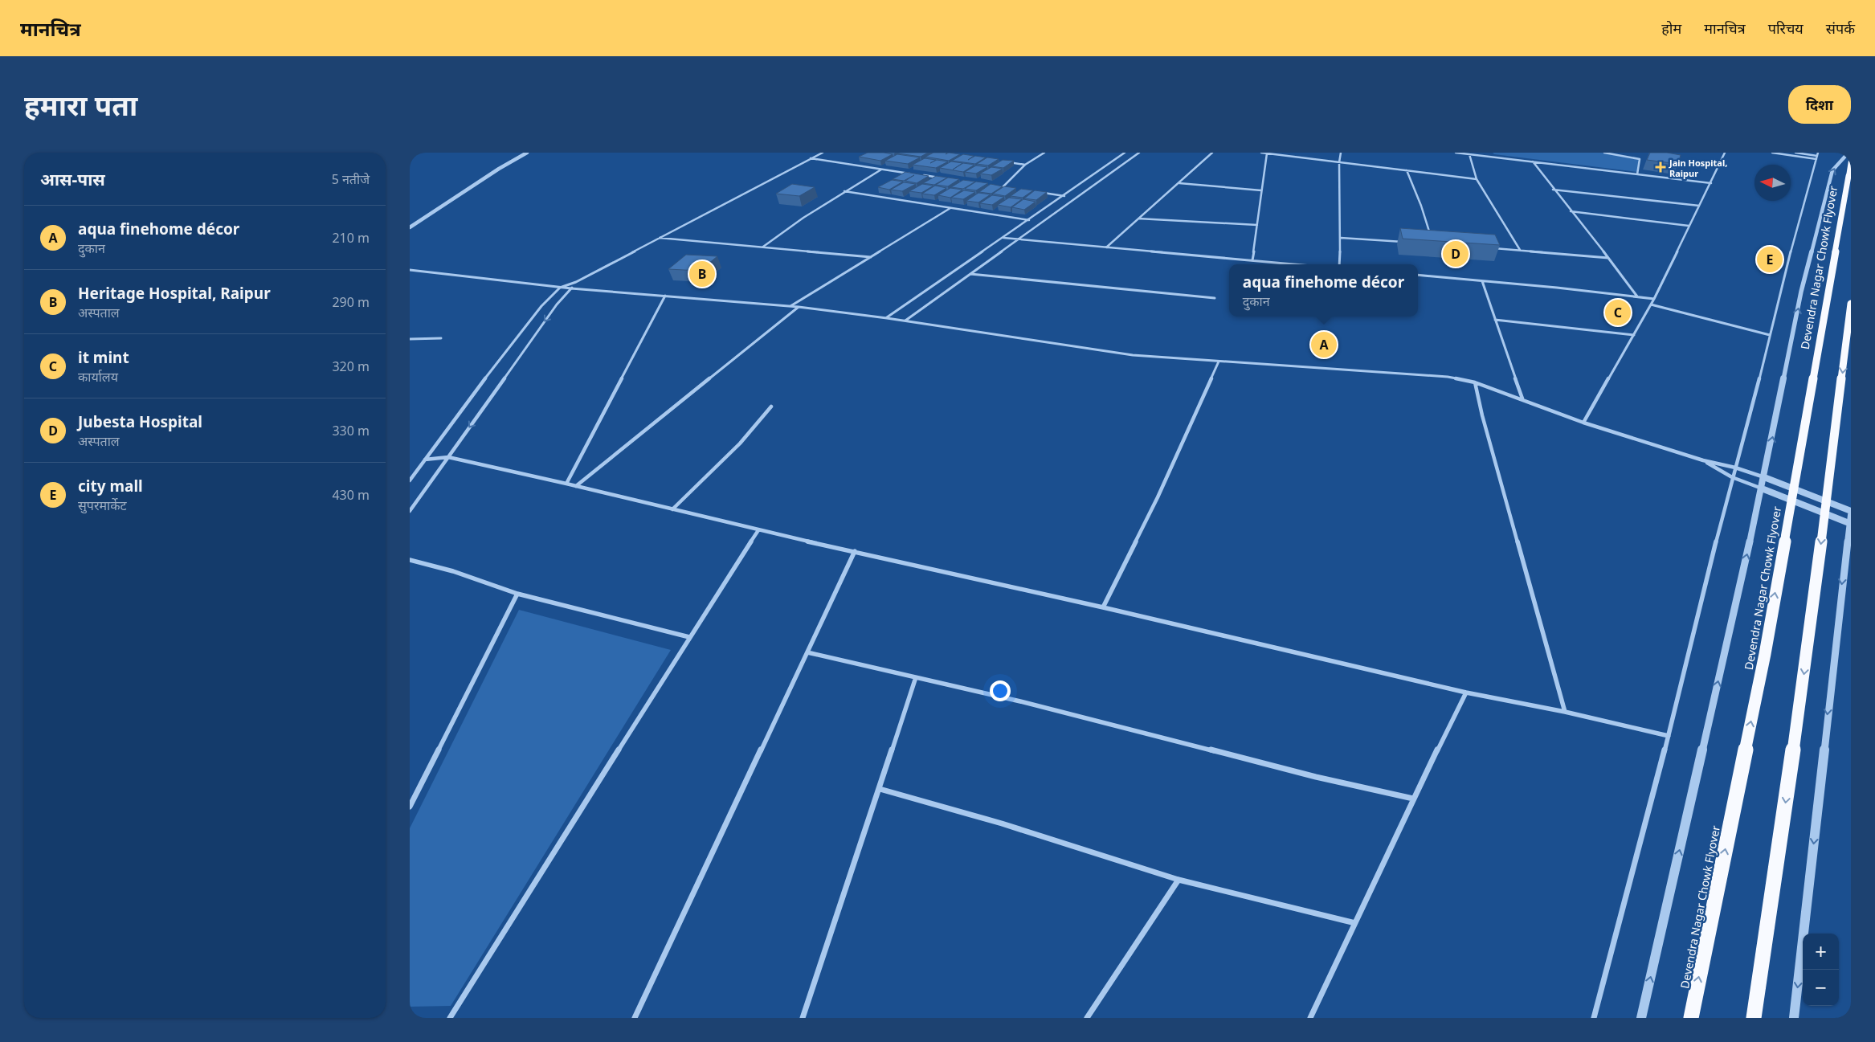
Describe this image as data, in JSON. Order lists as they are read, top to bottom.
{
  "streets": {
    "highway": ["Devendra Nagar Chowk Flyover"]
  },
  "places": {
    "health": ["Jain Hospital, Raipur"]
  },
  "north": "left",
  "page": {
    "header": "मानचित्र",
    "nav": [
      "होम",
      "मानचित्र",
      "परिचय",
      "संपर्क"
    ],
    "buttons": "दिशा",
    "title": "हमारा पता",
    "heading": ["आस-पास", "5 नतीजे"],
    "list": [
      {
        "mark": "A",
        "name": "aqua finehome décor",
        "note": "दुकान",
        "value": "210 m"
      },
      {
        "mark": "B",
        "name": "Heritage Hospital, Raipur",
        "note": "अस्पताल",
        "value": "290 m"
      },
      {
        "mark": "C",
        "name": "it mint",
        "note": "कार्यालय",
        "value": "320 m"
      },
      {
        "mark": "D",
        "name": "Jubesta Hospital",
        "note": "अस्पताल",
        "value": "330 m"
      },
      {
        "mark": "E",
        "name": "city mall",
        "note": "सुपरमार्केट",
        "value": "430 m"
      }
    ],
    "pins": [
      "D",
      "E",
      "B",
      "C",
      "A"
    ],
    "popup": ["aqua finehome décor", "दुकान"],
    "map_buttons": ["+", "−"]
  }
}
